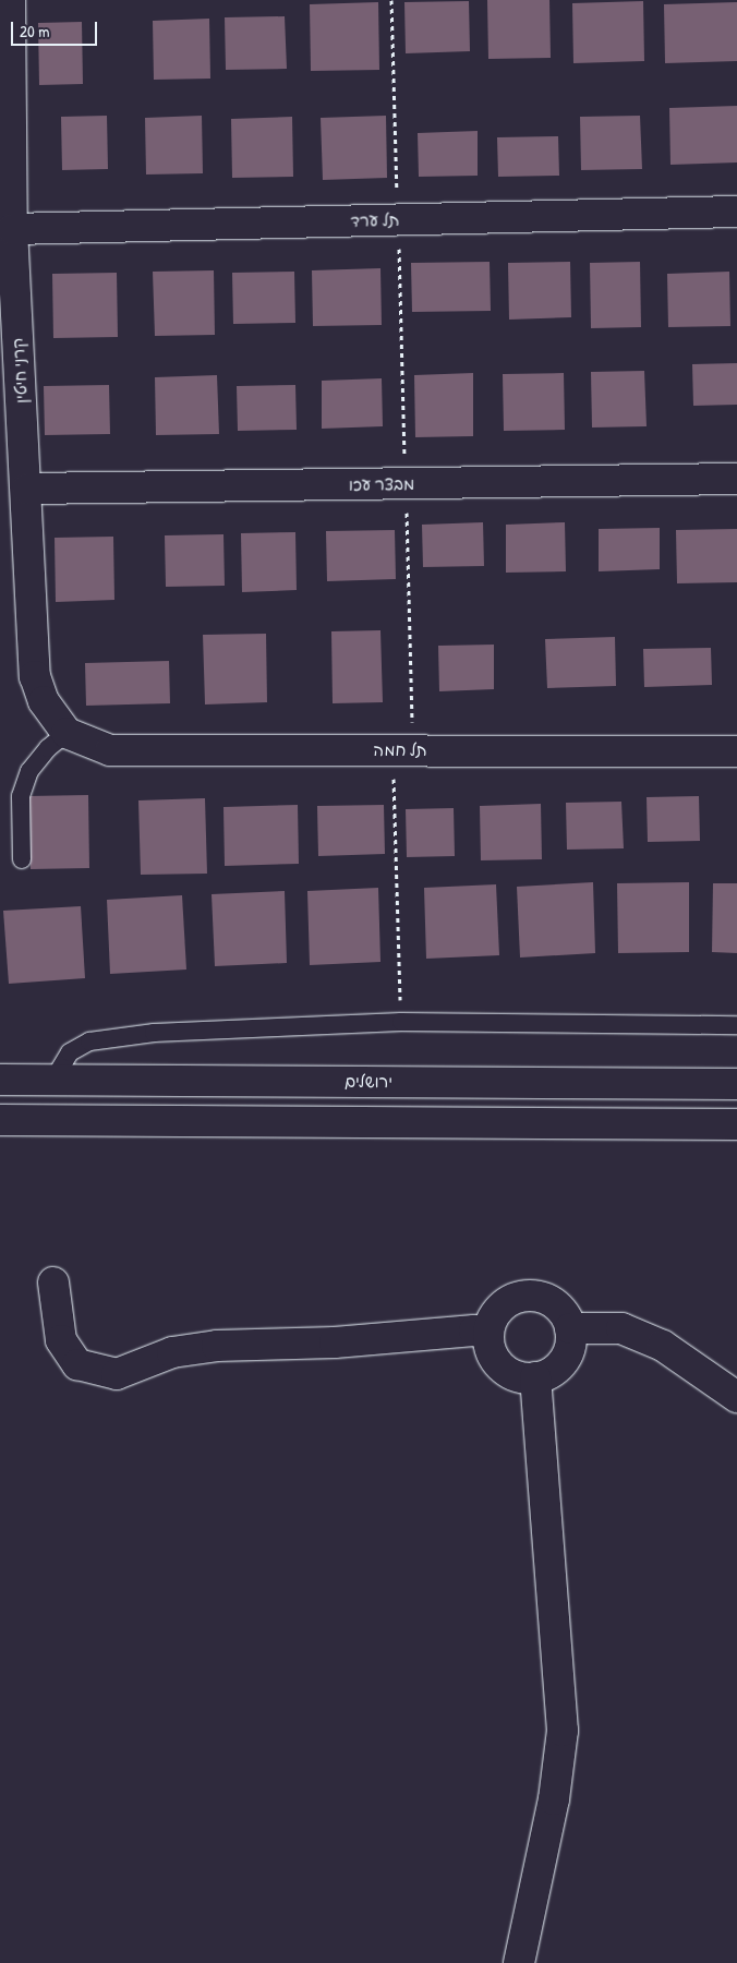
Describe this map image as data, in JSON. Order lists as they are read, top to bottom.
{
  "streets": {
    "street": [
      "תל ערד",
      "קרני חיטין",
      "מבצר עכו",
      "תל חמה",
      "ירושלים"
    ]
  },
  "crossings": [
    ["תל ערד", "קרני חיטין"],
    ["קרני חיטין", "מבצר עכו"],
    ["קרני חיטין", "תל חמה"]
  ],
  "scale_bar": "20 m"
}
